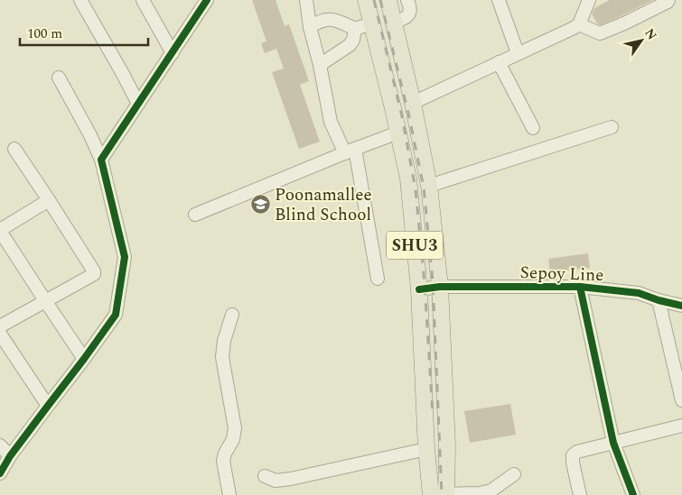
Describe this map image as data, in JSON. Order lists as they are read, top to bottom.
{
  "streets": {
    "main road": ["SHU3"],
    "street": ["Sepoy Line"]
  },
  "crossings": [
    ["SHU3", "Sepoy Line"]
  ],
  "places": {
    "school or university": ["Poonamallee Blind School"]
  },
  "scale_bar": "100 m",
  "north": "top right"
}
